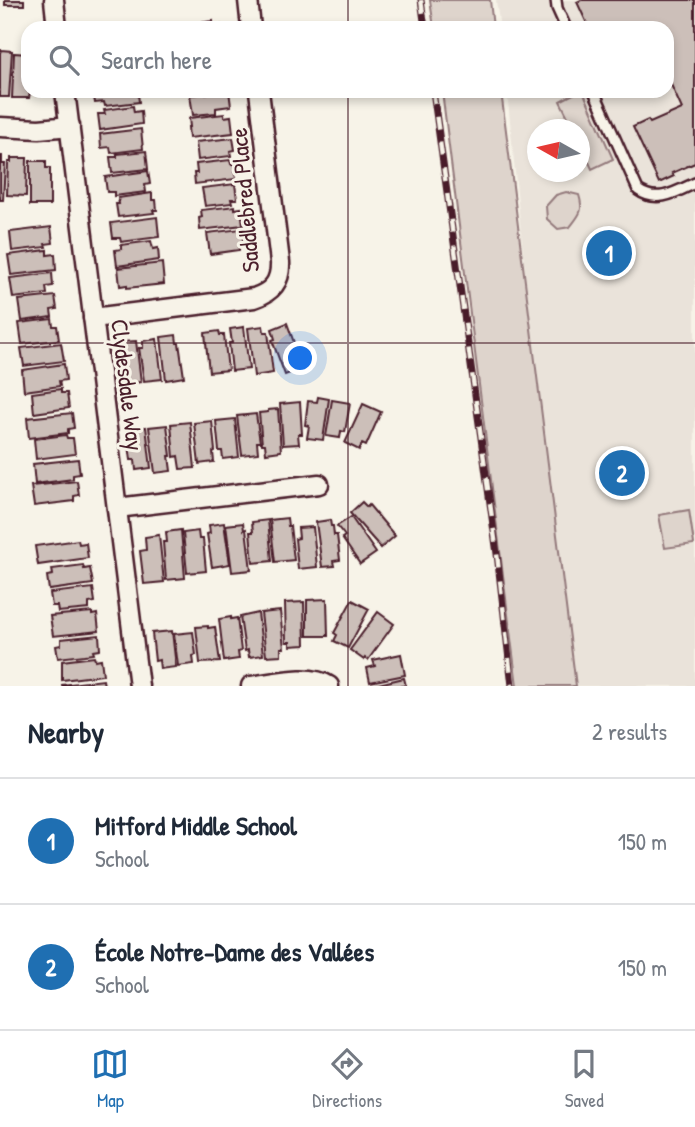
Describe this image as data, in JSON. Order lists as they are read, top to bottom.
{
  "streets": {
    "street": ["Saddlebred Place", "Clydesdale Way"]
  },
  "crossings": [
    ["Saddlebred Place", "Clydesdale Way"]
  ],
  "north": "left",
  "page": {
    "search": "Search here",
    "pins": ["1", "2"],
    "heading": ["Nearby", "2 results"],
    "list": [
      {
        "mark": "1",
        "name": "Mitford Middle School",
        "note": "School",
        "value": "150 m"
      },
      {
        "mark": "2",
        "name": "École Notre-Dame des Vallées",
        "note": "School",
        "value": "150 m"
      }
    ],
    "nav": ["Map", "Directions", "Saved"]
  }
}
